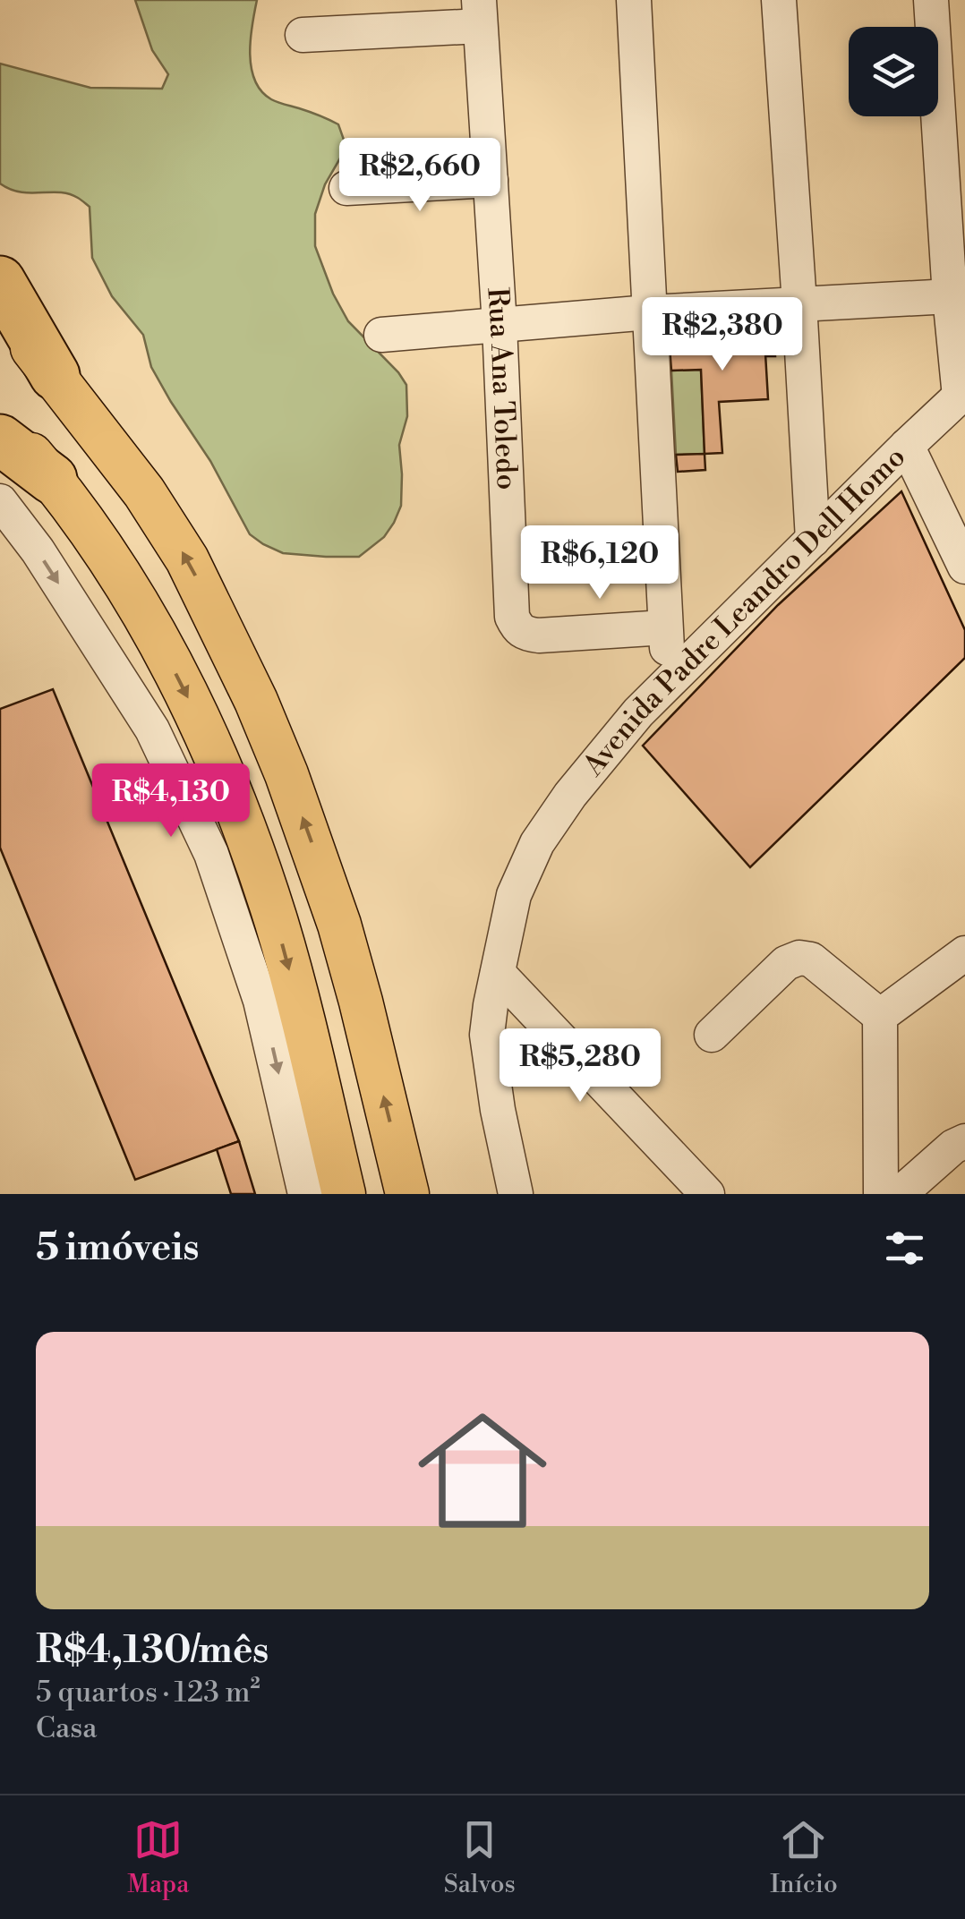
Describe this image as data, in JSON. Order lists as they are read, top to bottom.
{
  "streets": {
    "street": ["Rua Ana Toledo", "Avenida Padre Leandro Dell Homo"]
  },
  "page": {
    "price": [
      "R$2,660",
      "R$2,380",
      "R$6,120",
      "R$4,130",
      "R$5,280"
    ],
    "heading": "5 imóveis",
    "list": [
      {
        "name": "R$4,130/mês",
        "note": "5 quartos · 123 m² · Casa"
      }
    ],
    "tabs": ["Mapa", "Salvos", "Início"]
  }
}
